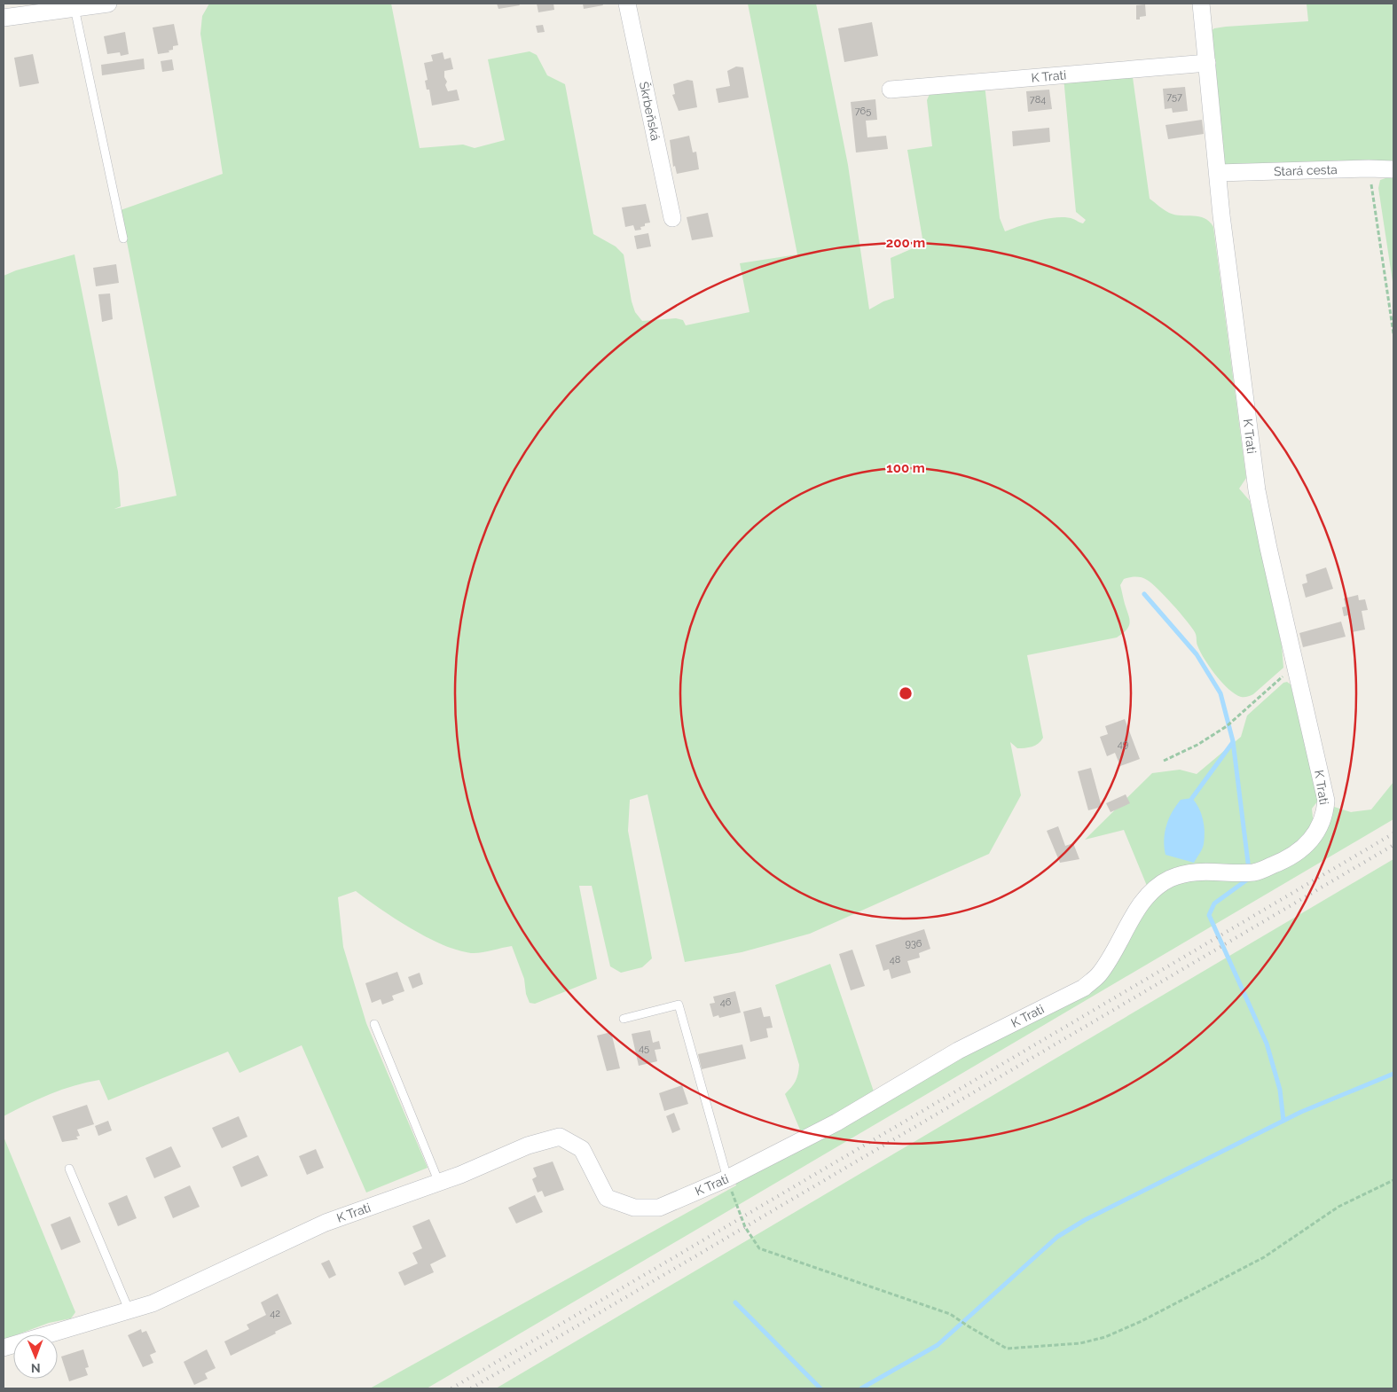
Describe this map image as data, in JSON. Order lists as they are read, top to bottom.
{
  "streets": {
    "street": ["K Trati", "Škrbeňská", "Stará cesta"]
  },
  "crossings": [
    ["K Trati", "Stará cesta"]
  ],
  "house_numbers": [
    "757",
    "784",
    "765",
    "49",
    "936",
    "48",
    "46",
    "45",
    "42"
  ],
  "north": "bottom",
  "rings": ["200 m", "100 m"]
}
